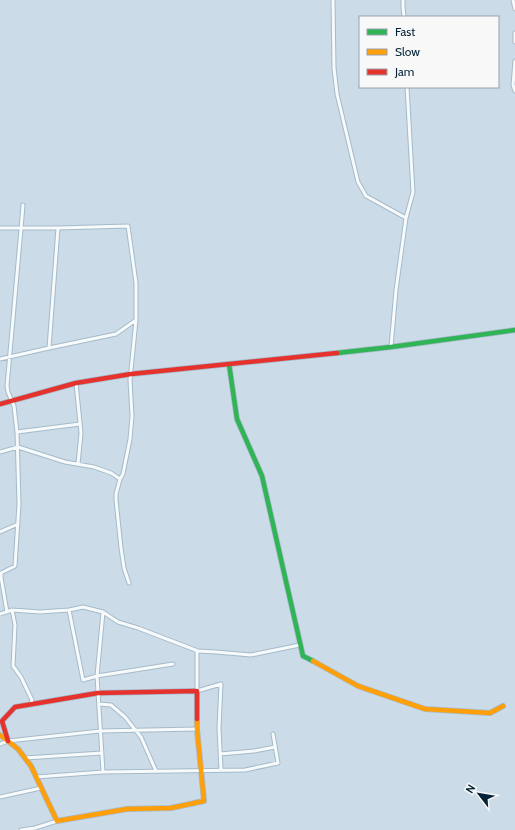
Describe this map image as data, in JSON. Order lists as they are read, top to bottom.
{
  "legend": ["Fast", "Slow", "Jam"],
  "north": "top left"
}
